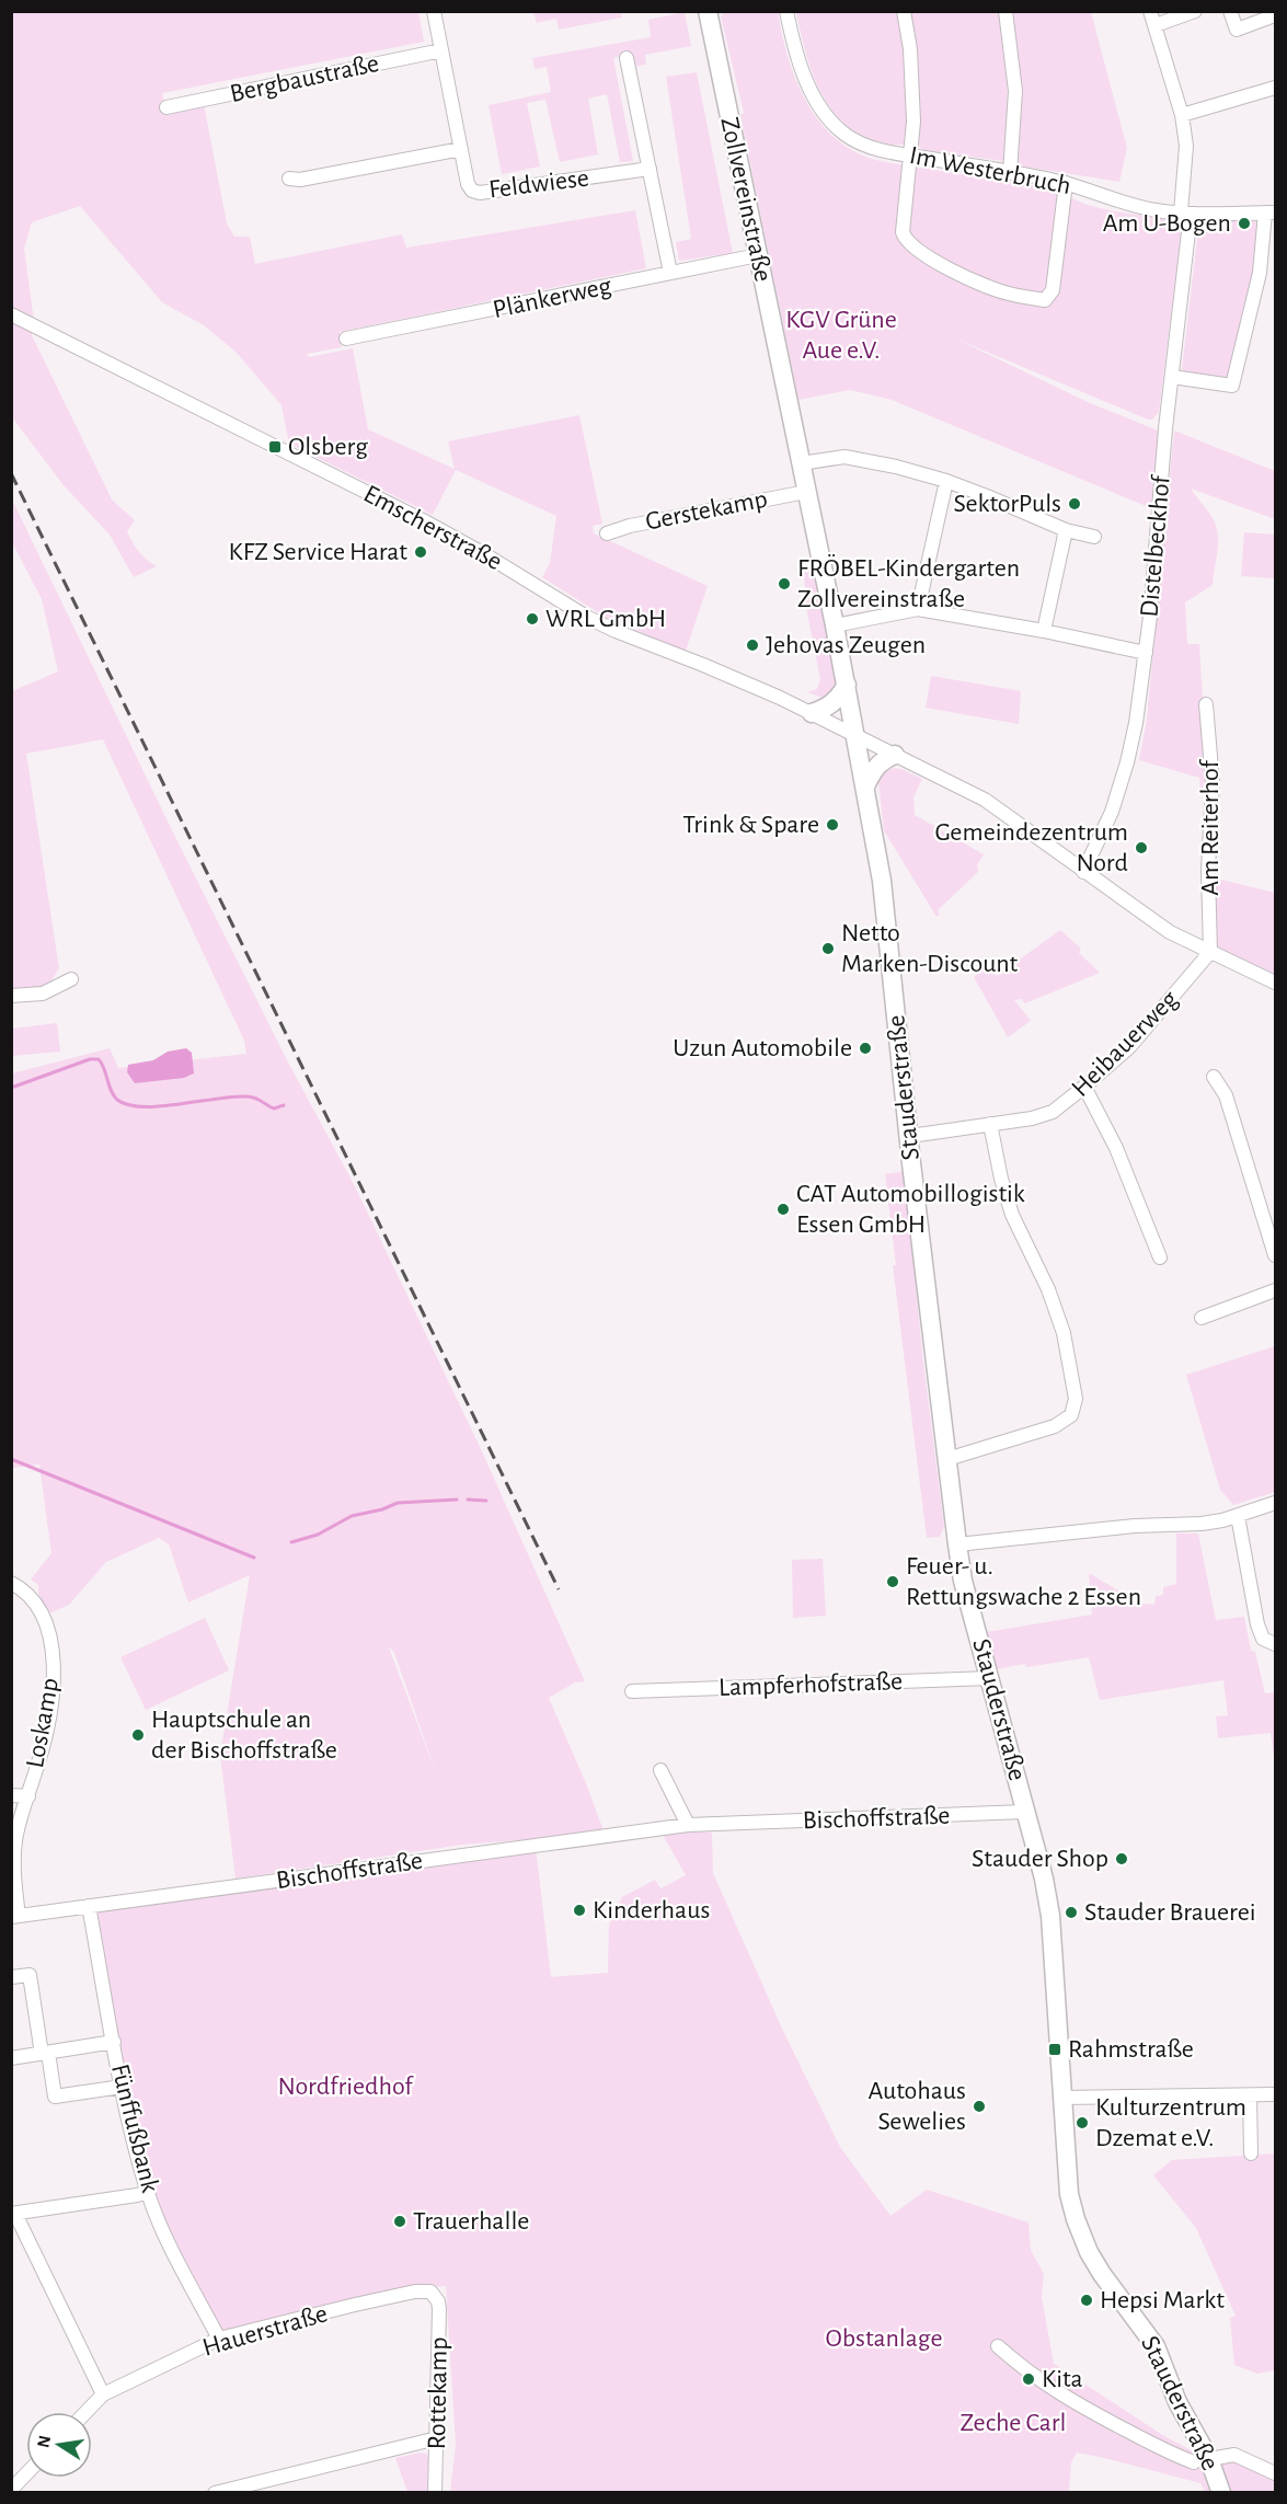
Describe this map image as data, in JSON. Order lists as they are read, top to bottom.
{
  "streets": {
    "main road": ["Zollvereinstraße", "Stauderstraße"],
    "street": [
      "Bergbaustraße",
      "Im Westerbruch",
      "Feldwiese",
      "Plänkerweg",
      "Gerstekamp",
      "Emscherstraße",
      "Distelbeckhof",
      "Am Reiterhof",
      "Heibauerweg",
      "Lampferhofstraße",
      "Loskamp",
      "Bischoffstraße",
      "Fünffußbank",
      "Hauerstraße",
      "Rottekamp"
    ]
  },
  "crossings": [
    ["Bergbaustraße", "Feldwiese"],
    ["Im Westerbruch", "Distelbeckhof"],
    ["Zollvereinstraße", "Plänkerweg"],
    ["Zollvereinstraße", "Gerstekamp"],
    ["Zollvereinstraße", "Emscherstraße"],
    ["Zollvereinstraße", "Stauderstraße"],
    ["Emscherstraße", "Distelbeckhof"],
    ["Emscherstraße", "Am Reiterhof"],
    ["Emscherstraße", "Heibauerweg"],
    ["Emscherstraße", "Stauderstraße"],
    ["Am Reiterhof", "Heibauerweg"],
    ["Heibauerweg", "Stauderstraße"],
    ["Stauderstraße", "Lampferhofstraße"],
    ["Stauderstraße", "Bischoffstraße"],
    ["Loskamp", "Bischoffstraße"],
    ["Bischoffstraße", "Fünffußbank"],
    ["Fünffußbank", "Hauerstraße"],
    ["Hauerstraße", "Rottekamp"]
  ],
  "parks": [
    "KGV Grüne Aue e.V.",
    "Nordfriedhof",
    "Obstanlage",
    "Zeche Carl"
  ],
  "places": {
    "other": [
      "Am U-Bogen",
      "SektorPuls",
      "KFZ Service Harat",
      "FRÖBEL-Kindergarten Zollvereinstraße",
      "WRL GmbH",
      "Jehovas Zeugen",
      "Trink & Spare",
      "Gemeindezentrum Nord",
      "Netto Marken-Discount",
      "Uzun Automobile",
      "CAT Automobillogistik Essen GmbH",
      "Feuer- u. Rettungswache 2 Essen",
      "Hauptschule an der Bischoffstraße",
      "Stauder Shop",
      "Kinderhaus",
      "Stauder Brauerei",
      "Autohaus Sewelies",
      "Kulturzentrum Dzemat e.V.",
      "Trauerhalle",
      "Hepsi Markt",
      "Kita"
    ],
    "transit": ["Olsberg", "Rahmstraße"]
  },
  "north": "left"
}
